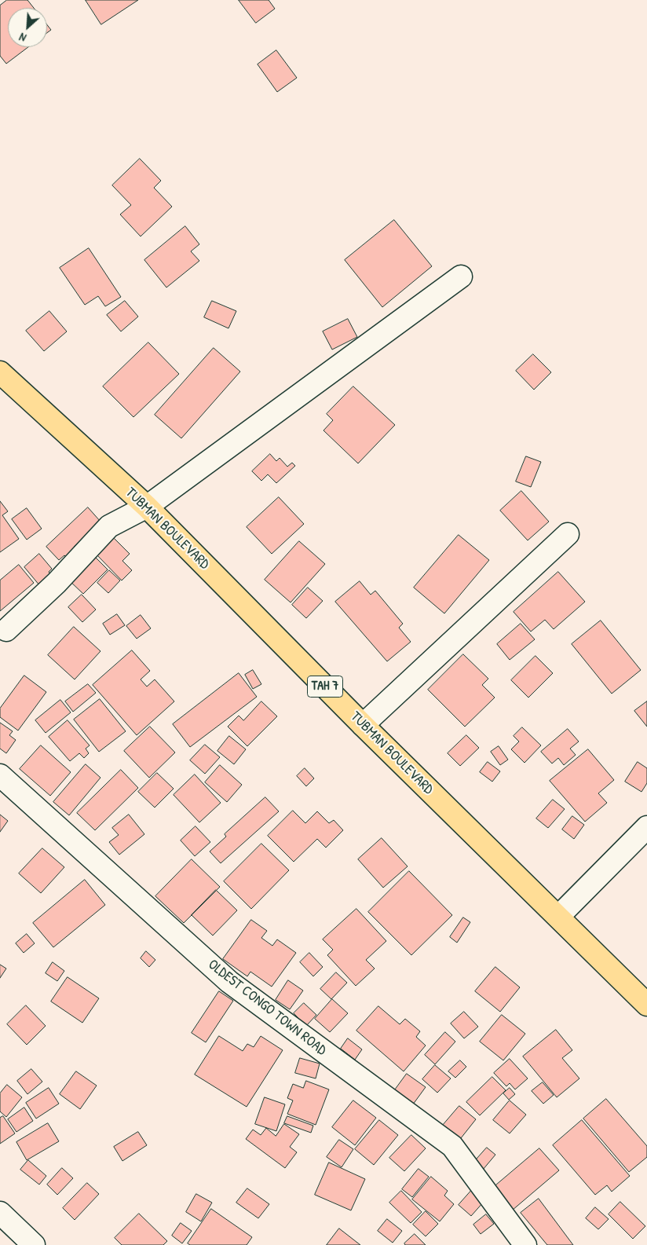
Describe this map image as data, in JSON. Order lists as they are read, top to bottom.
{
  "streets": {
    "highway": ["TUBMAN BOULEVARD", "TAH 7"],
    "street": ["OLDEST CONGO TOWN ROAD"]
  },
  "north": "bottom left"
}
